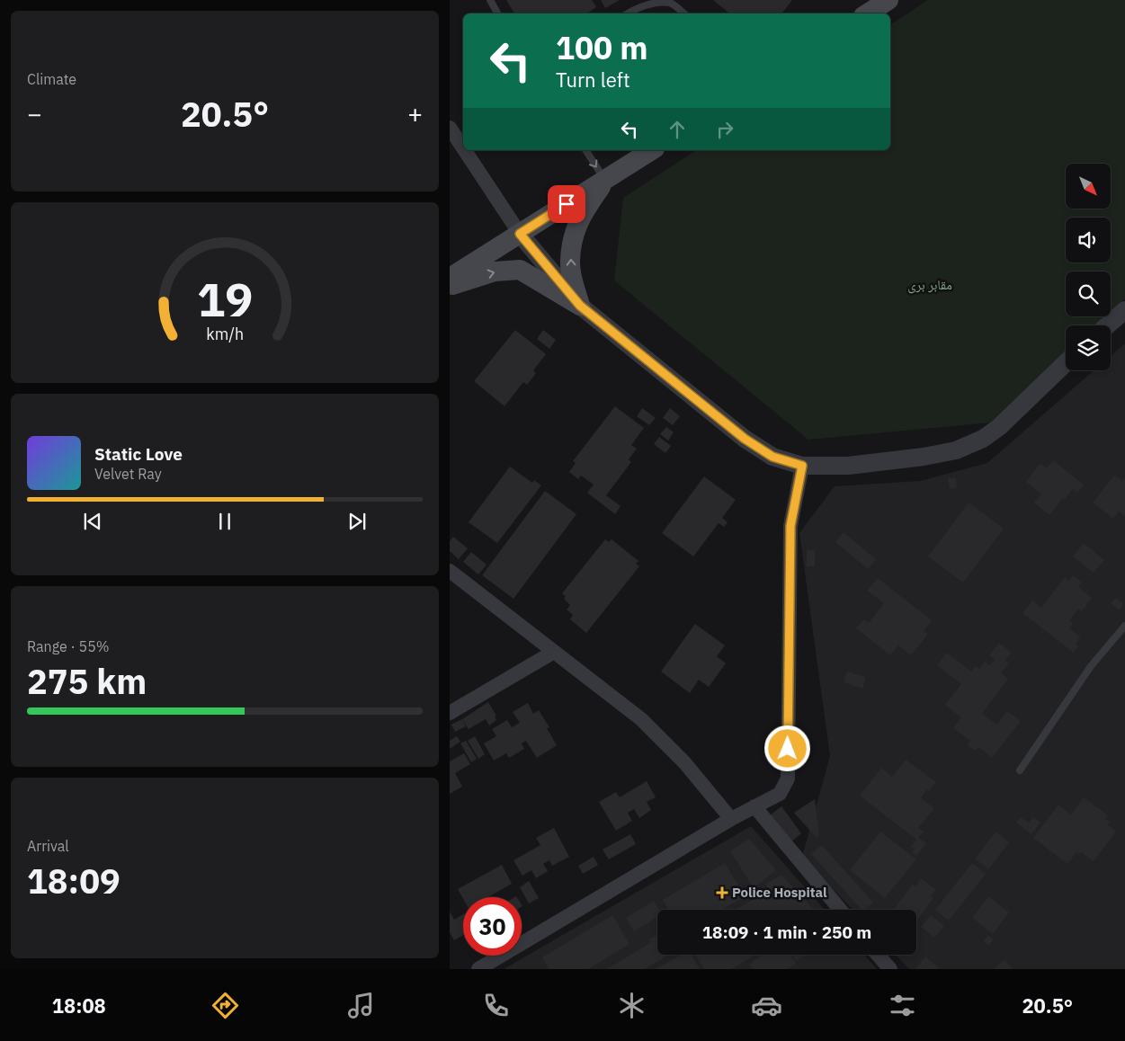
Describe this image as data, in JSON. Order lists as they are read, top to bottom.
{
  "parks": ["مقابر برى"],
  "places": {
    "health": ["Police Hospital"]
  },
  "north": "bottom right",
  "page": {
    "tile": [
      "Climate",
      ["Range · 55%", "275 km"],
      ["Arrival", "18:09"]
    ],
    "turn": ["100 m", "Turn left"],
    "heat": ["−", "20.5°", "+"],
    "song": ["Static Love", "Velvet Ray"],
    "limit": "30",
    "trip": "18:09 · 1 min · 250 m",
    "tabs": ["18:08", "20.5°"],
    "gauge": ["19", "km/h"]
  }
}
